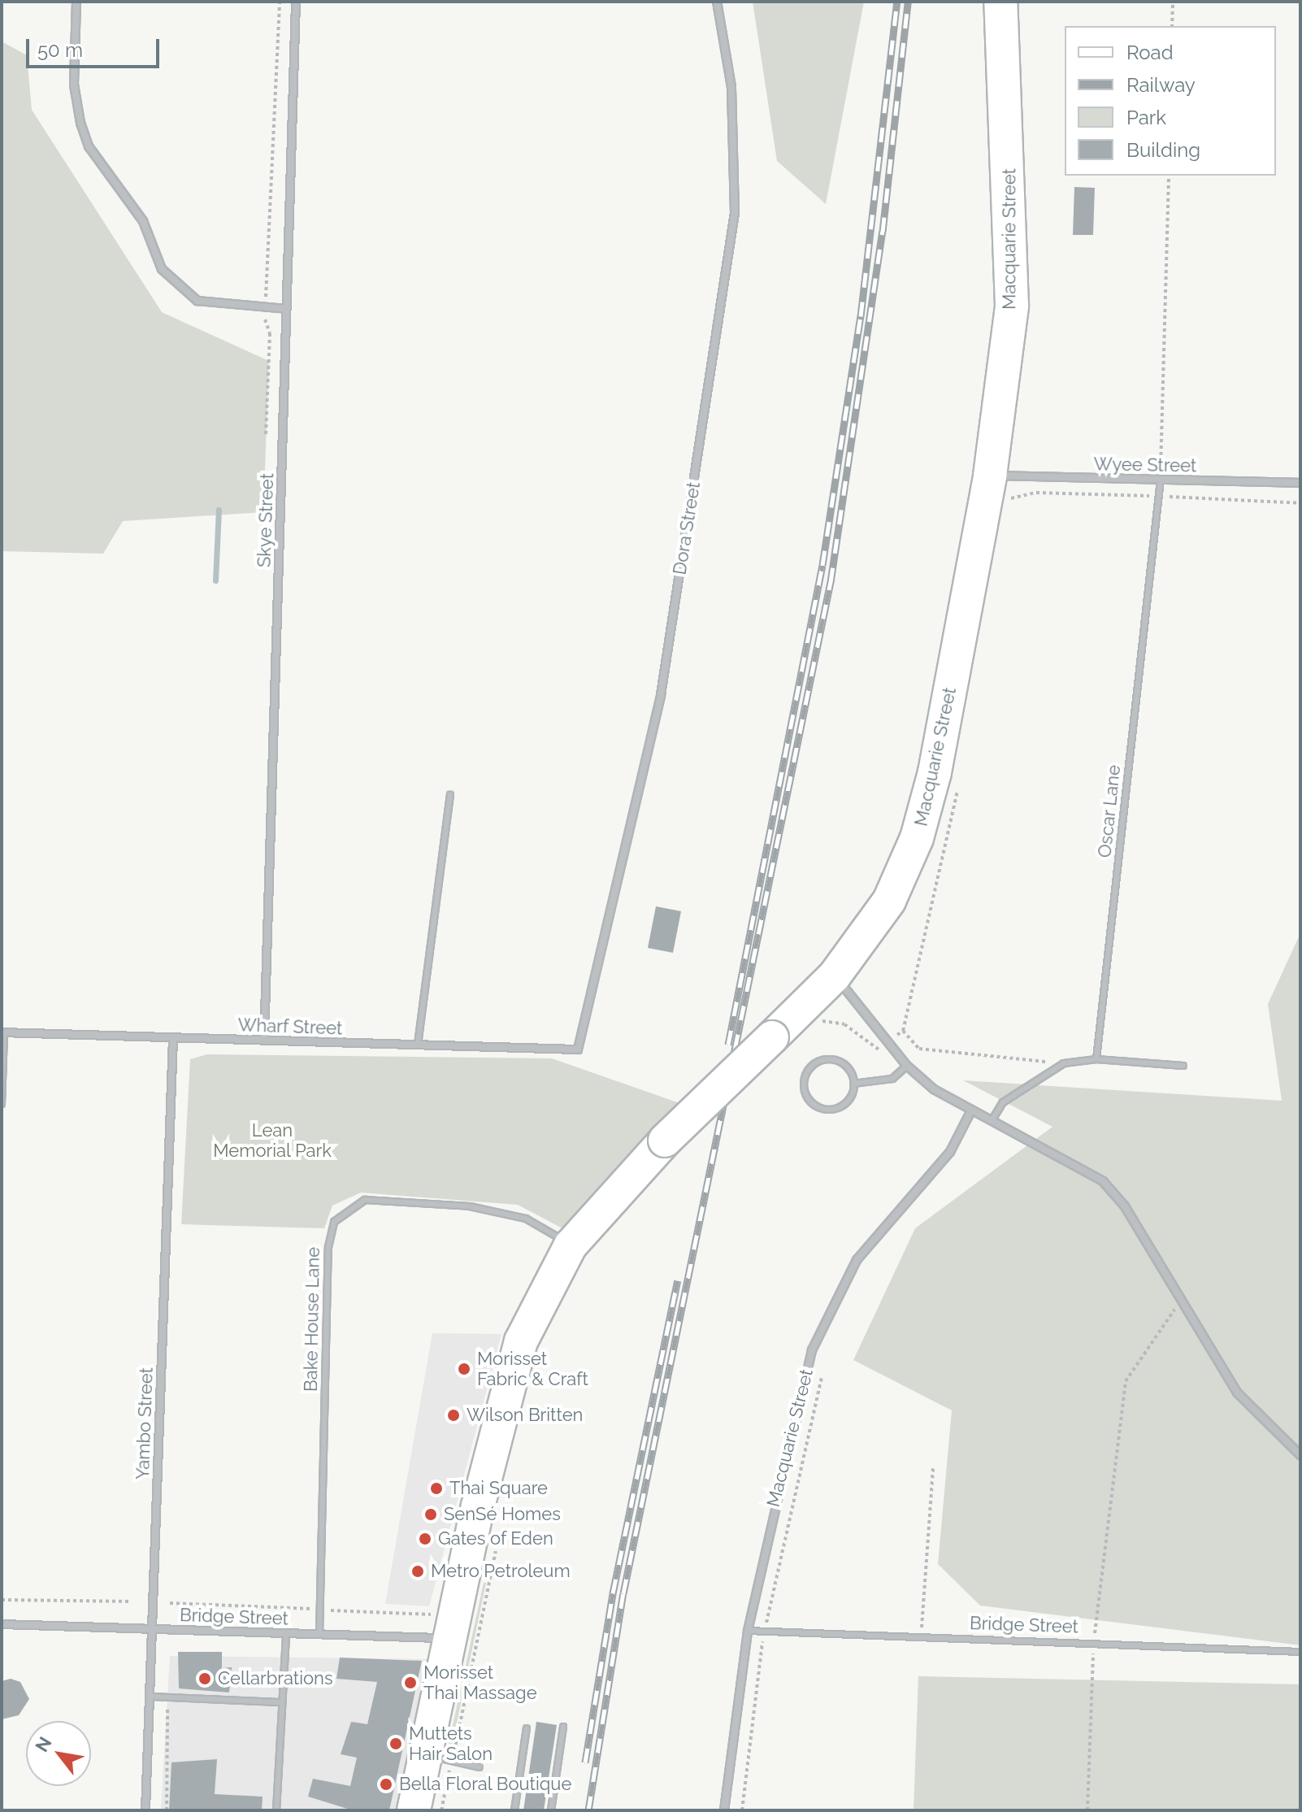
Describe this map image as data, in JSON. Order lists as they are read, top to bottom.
{
  "streets": {
    "main road": ["Macquarie Street"],
    "street": [
      "Wyee Street",
      "Skye Street",
      "Dora Street",
      "Wharf Street",
      "Yambo Street",
      "Bridge Street"
    ],
    "lane": ["Oscar Lane", "Bake House Lane"]
  },
  "crossings": [
    ["Macquarie Street", "Wyee Street"],
    ["Macquarie Street", "Bake House Lane"],
    ["Macquarie Street", "Bridge Street"],
    ["Wyee Street", "Oscar Lane"],
    ["Skye Street", "Wharf Street"],
    ["Dora Street", "Wharf Street"],
    ["Wharf Street", "Yambo Street"],
    ["Bake House Lane", "Bridge Street"],
    ["Yambo Street", "Bridge Street"]
  ],
  "parks": ["Lean Memorial Park"],
  "places": [
    "Morisset Fabric & Craft",
    "Wilson Britten",
    "Thai Square",
    "SenSé Homes",
    "Gates of Eden",
    "Metro Petroleum",
    "Cellarbrations",
    "Morisset Thai Massage",
    "Muttets Hair Salon",
    "Bella Floral Boutique"
  ],
  "legend": [
    "Road",
    "Railway",
    "Park",
    "Building"
  ],
  "scale_bar": "50 m",
  "north": "top left"
}
